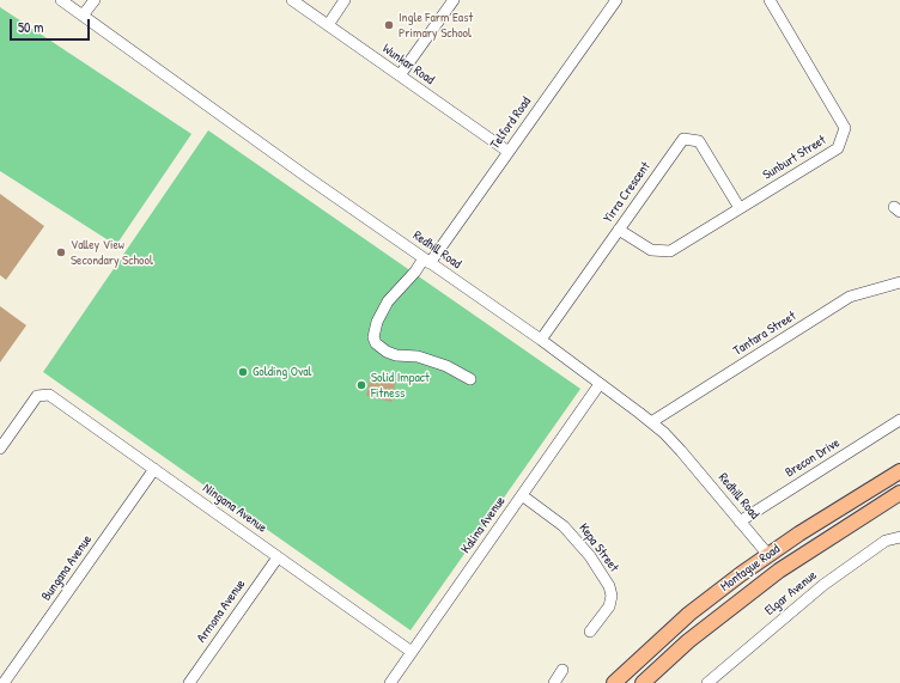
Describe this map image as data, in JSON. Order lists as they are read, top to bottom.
{
  "streets": {
    "main road": ["Montague Road"],
    "street": [
      "Wunkar Road",
      "Telford Road",
      "Sunburt Street",
      "Yirra Crescent",
      "Redhill Road",
      "Tantara Street",
      "Brecon Drive",
      "Ningana Avenue",
      "Kalina Avenue",
      "Kepa Street",
      "Bungana Avenue",
      "Elgar Avenue",
      "Armona Avenue"
    ]
  },
  "crossings": [
    ["Wunkar Road", "Telford Road"],
    ["Telford Road", "Redhill Road"],
    ["Sunburt Street", "Yirra Crescent"],
    ["Yirra Crescent", "Redhill Road"],
    ["Redhill Road", "Tantara Street"],
    ["Redhill Road", "Brecon Drive"],
    ["Redhill Road", "Kalina Avenue"],
    ["Redhill Road", "Montague Road"],
    ["Ningana Avenue", "Kalina Avenue"],
    ["Ningana Avenue", "Bungana Avenue"],
    ["Ningana Avenue", "Armona Avenue"],
    ["Kalina Avenue", "Kepa Street"]
  ],
  "places": [
    "Ingle Farm East Primary School",
    "Valley View Secondary School",
    "Golding Oval",
    "Solid Impact Fitness"
  ],
  "scale_bar": "50 m"
}
